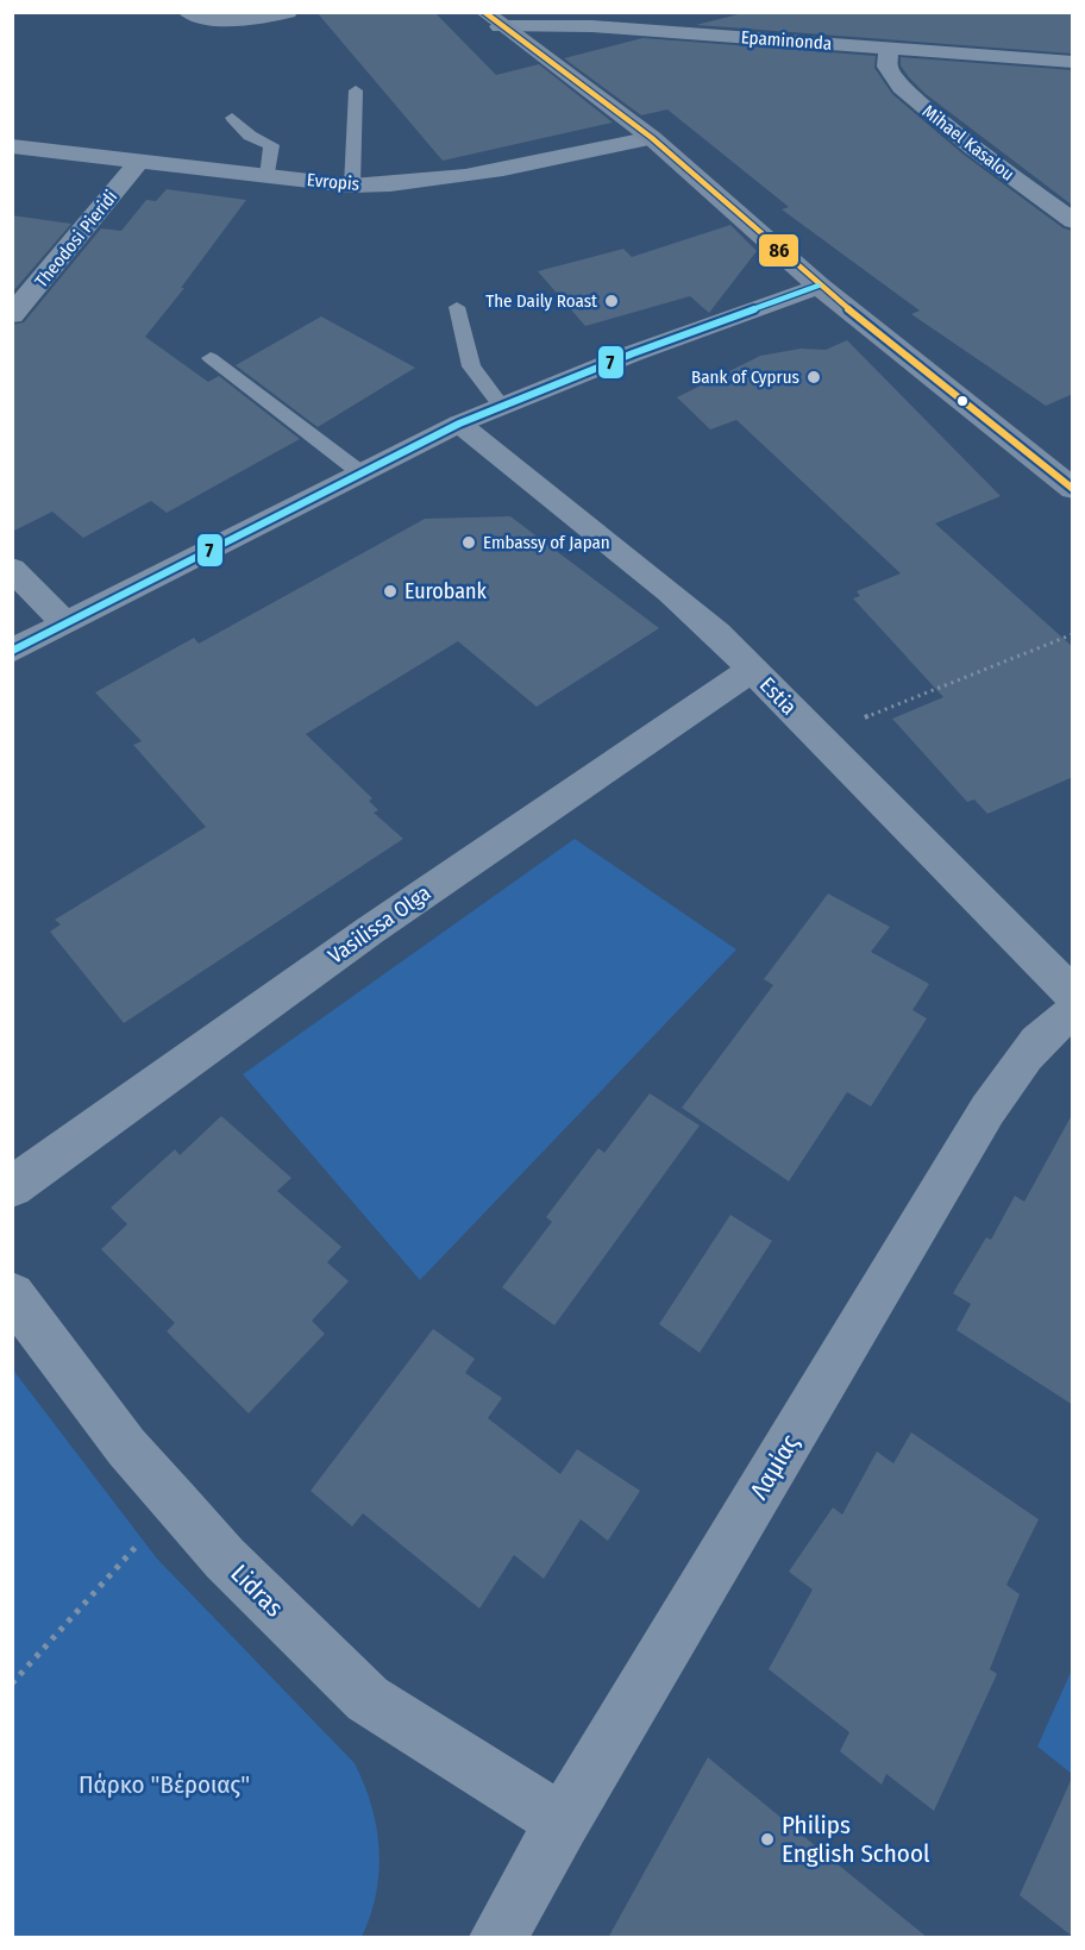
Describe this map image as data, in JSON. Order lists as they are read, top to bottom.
{
  "streets": {
    "street": [
      "Epaminonda",
      "Mihael Kasalou",
      "Evropis",
      "Theodosi Pieridi",
      "Estia",
      "Vasilissa Olga",
      "Λαμίας",
      "Lidras"
    ]
  },
  "crossings": [
    ["Epaminonda", "Mihael Kasalou"],
    ["Evropis", "Theodosi Pieridi"],
    ["Estia", "Vasilissa Olga"],
    ["Λαμίας", "Lidras"]
  ],
  "parks": ["Πάρκο \"Βέροιας\""],
  "places": [
    "The Daily Roast",
    "Bank of Cyprus",
    "Embassy of Japan",
    "Eurobank",
    "Philips English School"
  ],
  "lines": ["transit line 86", "transit line 7"]
}
